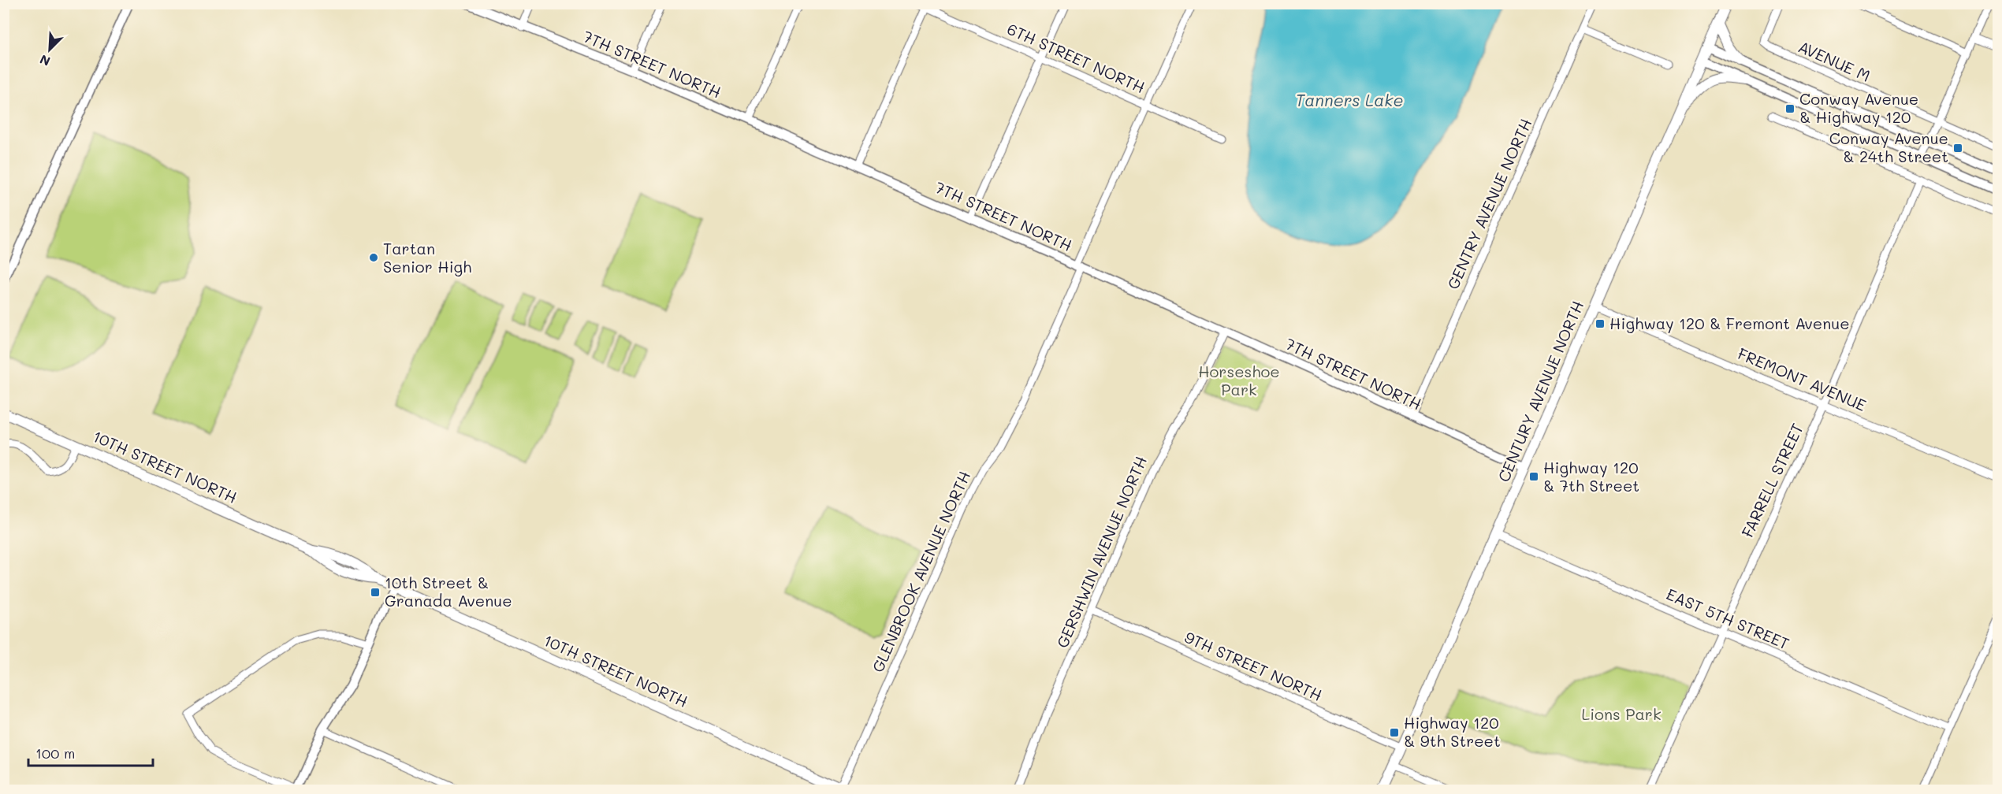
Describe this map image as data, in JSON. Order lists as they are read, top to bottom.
{
  "streets": {
    "main road": ["CENTURY AVENUE NORTH", "10TH STREET NORTH"],
    "street": [
      "6TH STREET NORTH",
      "AVENUE M",
      "7TH STREET NORTH",
      "GENTRY AVENUE NORTH",
      "FREMONT AVENUE",
      "FARRELL STREET",
      "GERSHWIN AVENUE NORTH",
      "GLENBROOK AVENUE NORTH",
      "EAST 5TH STREET",
      "9TH STREET NORTH"
    ]
  },
  "crossings": [
    ["6TH STREET NORTH", "GLENBROOK AVENUE NORTH"],
    ["7TH STREET NORTH", "GENTRY AVENUE NORTH"],
    ["7TH STREET NORTH", "CENTURY AVENUE NORTH"],
    ["7TH STREET NORTH", "GERSHWIN AVENUE NORTH"],
    ["7TH STREET NORTH", "GLENBROOK AVENUE NORTH"],
    ["FREMONT AVENUE", "CENTURY AVENUE NORTH"],
    ["FREMONT AVENUE", "FARRELL STREET"],
    ["CENTURY AVENUE NORTH", "EAST 5TH STREET"],
    ["CENTURY AVENUE NORTH", "9TH STREET NORTH"],
    ["10TH STREET NORTH", "GLENBROOK AVENUE NORTH"],
    ["FARRELL STREET", "EAST 5TH STREET"],
    ["GERSHWIN AVENUE NORTH", "9TH STREET NORTH"]
  ],
  "water": ["Tanners Lake"],
  "parks": ["Horseshoe Park", "Lions Park"],
  "places": {
    "transit": [
      "Conway Avenue & Highway 120",
      "Conway Avenue & 24th Street",
      "Highway 120 & Fremont Avenue",
      "Highway 120 & 7th Street",
      "10th Street & Granada Avenue",
      "Highway 120 & 9th Street"
    ],
    "other": ["Tartan Senior High"]
  },
  "scale_bar": "100 m",
  "north": "bottom left"
}
